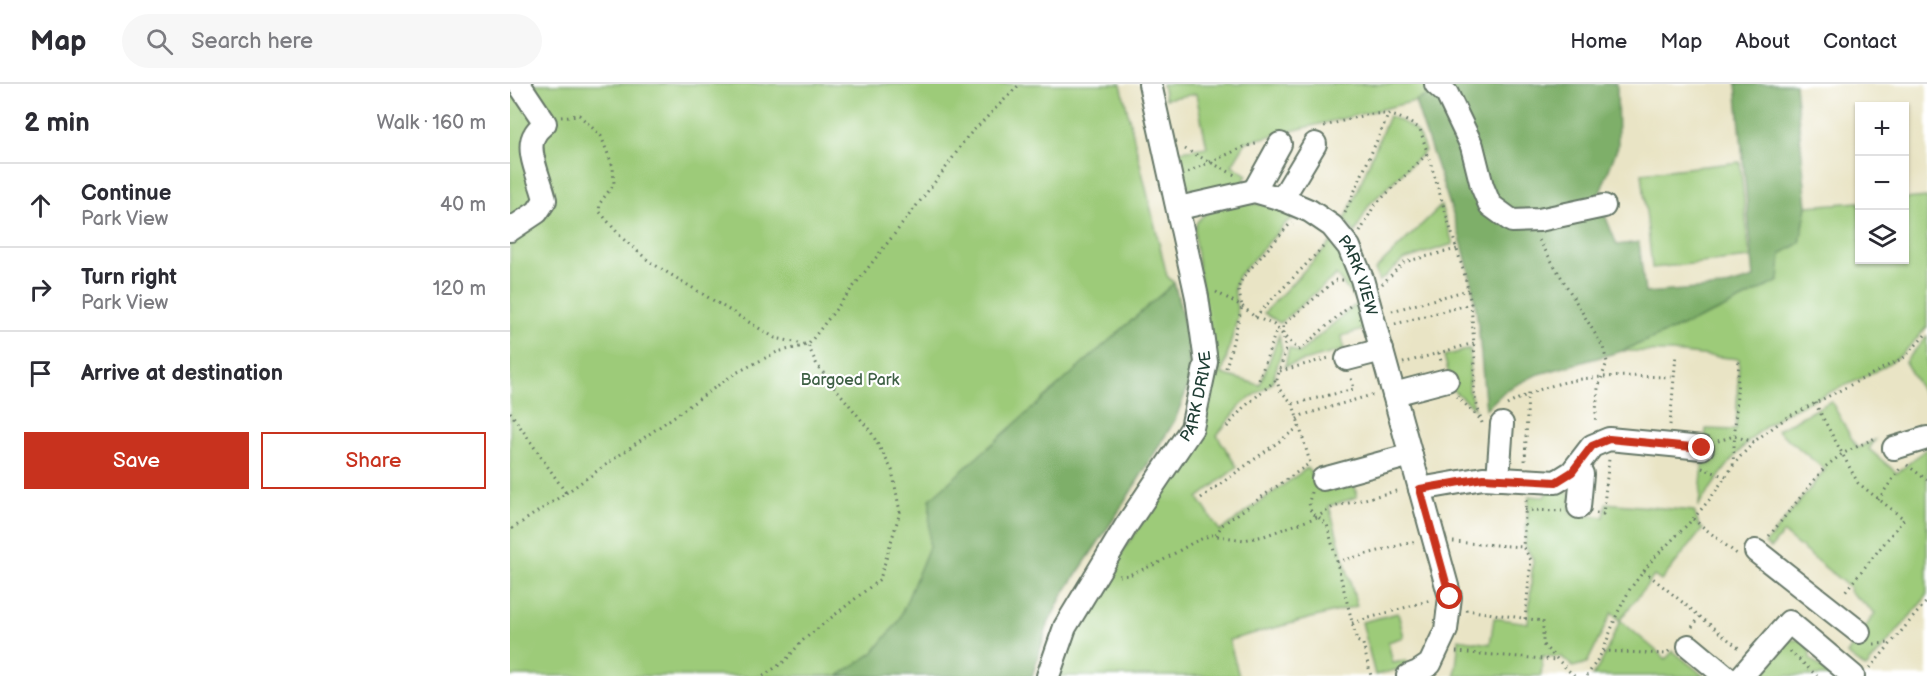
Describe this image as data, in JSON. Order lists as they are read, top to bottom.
{
  "streets": {
    "street": ["PARK VIEW", "PARK DRIVE"]
  },
  "parks": ["Bargoed Park"],
  "page": {
    "header": "Map",
    "search": "Search here",
    "nav": [
      "Home",
      "Map",
      "About",
      "Contact"
    ],
    "heading": ["2 min", "Walk · 160 m"],
    "map_buttons": ["+", "−"],
    "list": [
      ["Continue", "Park View", "40 m"],
      ["Turn right", "Park View", "120 m"],
      "Arrive at destination"
    ],
    "buttons": ["Save", "Share"]
  }
}
